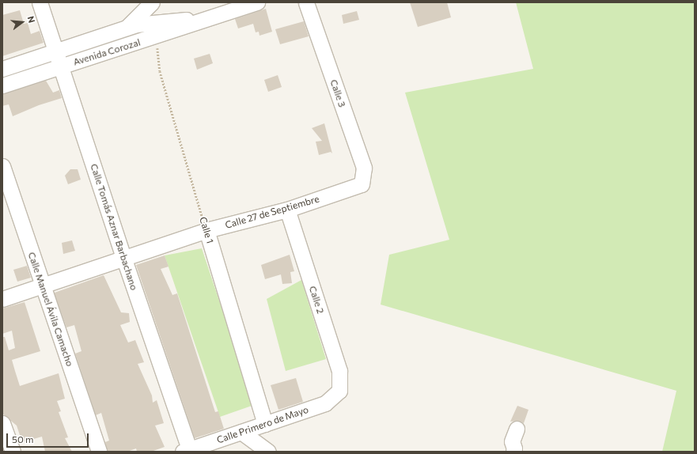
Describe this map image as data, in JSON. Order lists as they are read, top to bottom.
{
  "streets": {
    "street": [
      "Avenida Corozal",
      "Calle 3",
      "Calle 27 de Septiembre",
      "Calle Tomás Aznar Barbachano",
      "Calle 1",
      "Calle 2",
      "Calle Manuel Ávila Camacho",
      "Calle Primero de Mayo"
    ]
  },
  "crossings": [
    ["Avenida Corozal", "Calle Tomás Aznar Barbachano"],
    ["Avenida Corozal", "Calle 1"],
    ["Calle 3", "Calle 27 de Septiembre"],
    ["Calle 27 de Septiembre", "Calle Tomás Aznar Barbachano"],
    ["Calle 27 de Septiembre", "Calle 1"],
    ["Calle 27 de Septiembre", "Calle 2"],
    ["Calle 27 de Septiembre", "Calle Manuel Ávila Camacho"],
    ["Calle Tomás Aznar Barbachano", "Calle Primero de Mayo"],
    ["Calle 1", "Calle Primero de Mayo"],
    ["Calle 2", "Calle Primero de Mayo"]
  ],
  "scale_bar": "50 m",
  "north": "right"
}
